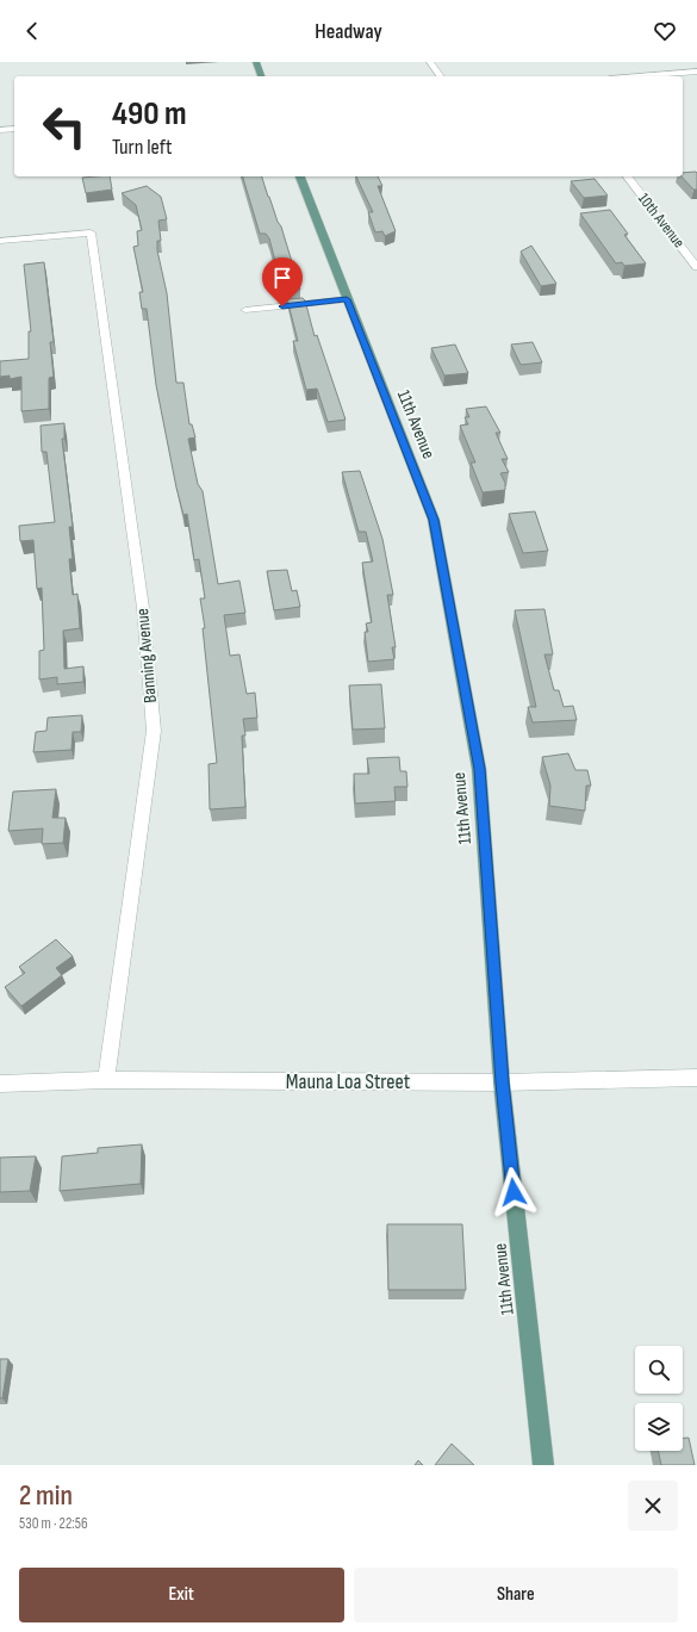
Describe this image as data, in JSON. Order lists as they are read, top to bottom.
{
  "streets": {
    "main road": ["11th Avenue"],
    "street": ["10th Avenue", "Banning Avenue", "Mauna Loa Street"]
  },
  "crossings": [
    ["11th Avenue", "Mauna Loa Street"],
    ["Banning Avenue", "Mauna Loa Street"]
  ],
  "page": {
    "header": "Headway",
    "turn": ["490 m", "Turn left"],
    "heading": ["2 min", "530 m · 22:56"],
    "buttons": ["Exit", "Share"]
  }
}
